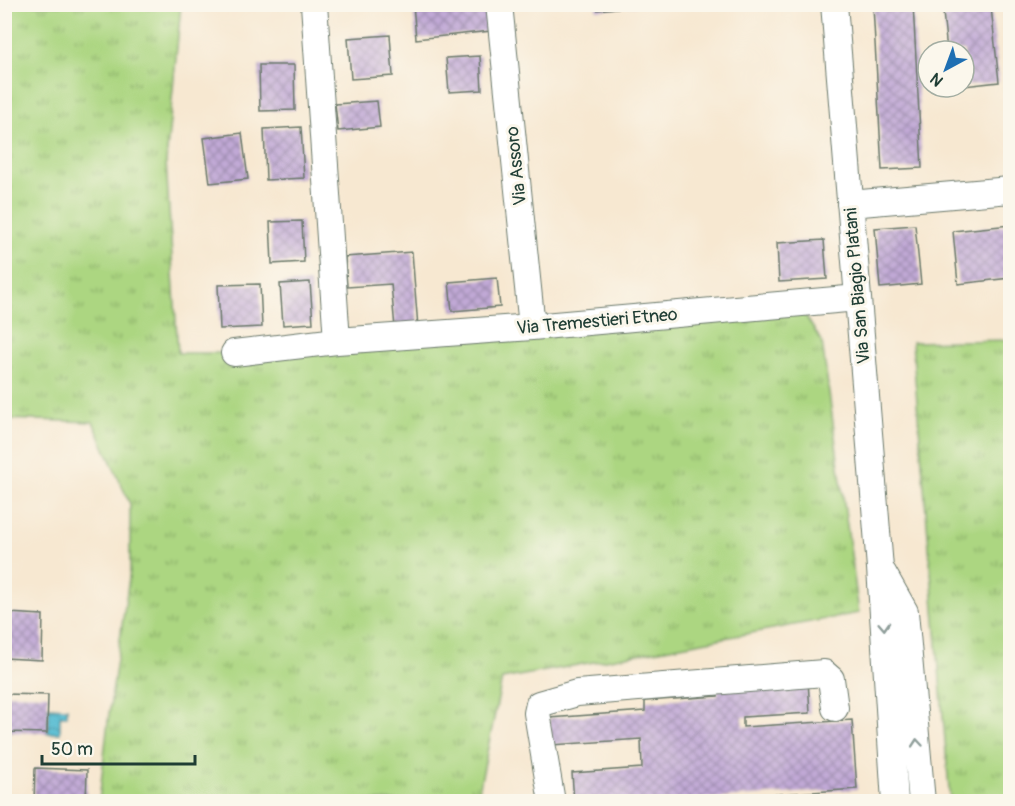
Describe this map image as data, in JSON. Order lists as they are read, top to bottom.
{
  "streets": {
    "street": ["Via Assoro", "Via San Biagio Platani", "Via Tremestieri Etneo"]
  },
  "crossings": [
    ["Via Assoro", "Via Tremestieri Etneo"],
    ["Via San Biagio Platani", "Via Tremestieri Etneo"]
  ],
  "scale_bar": "50 m",
  "north": "bottom left"
}
